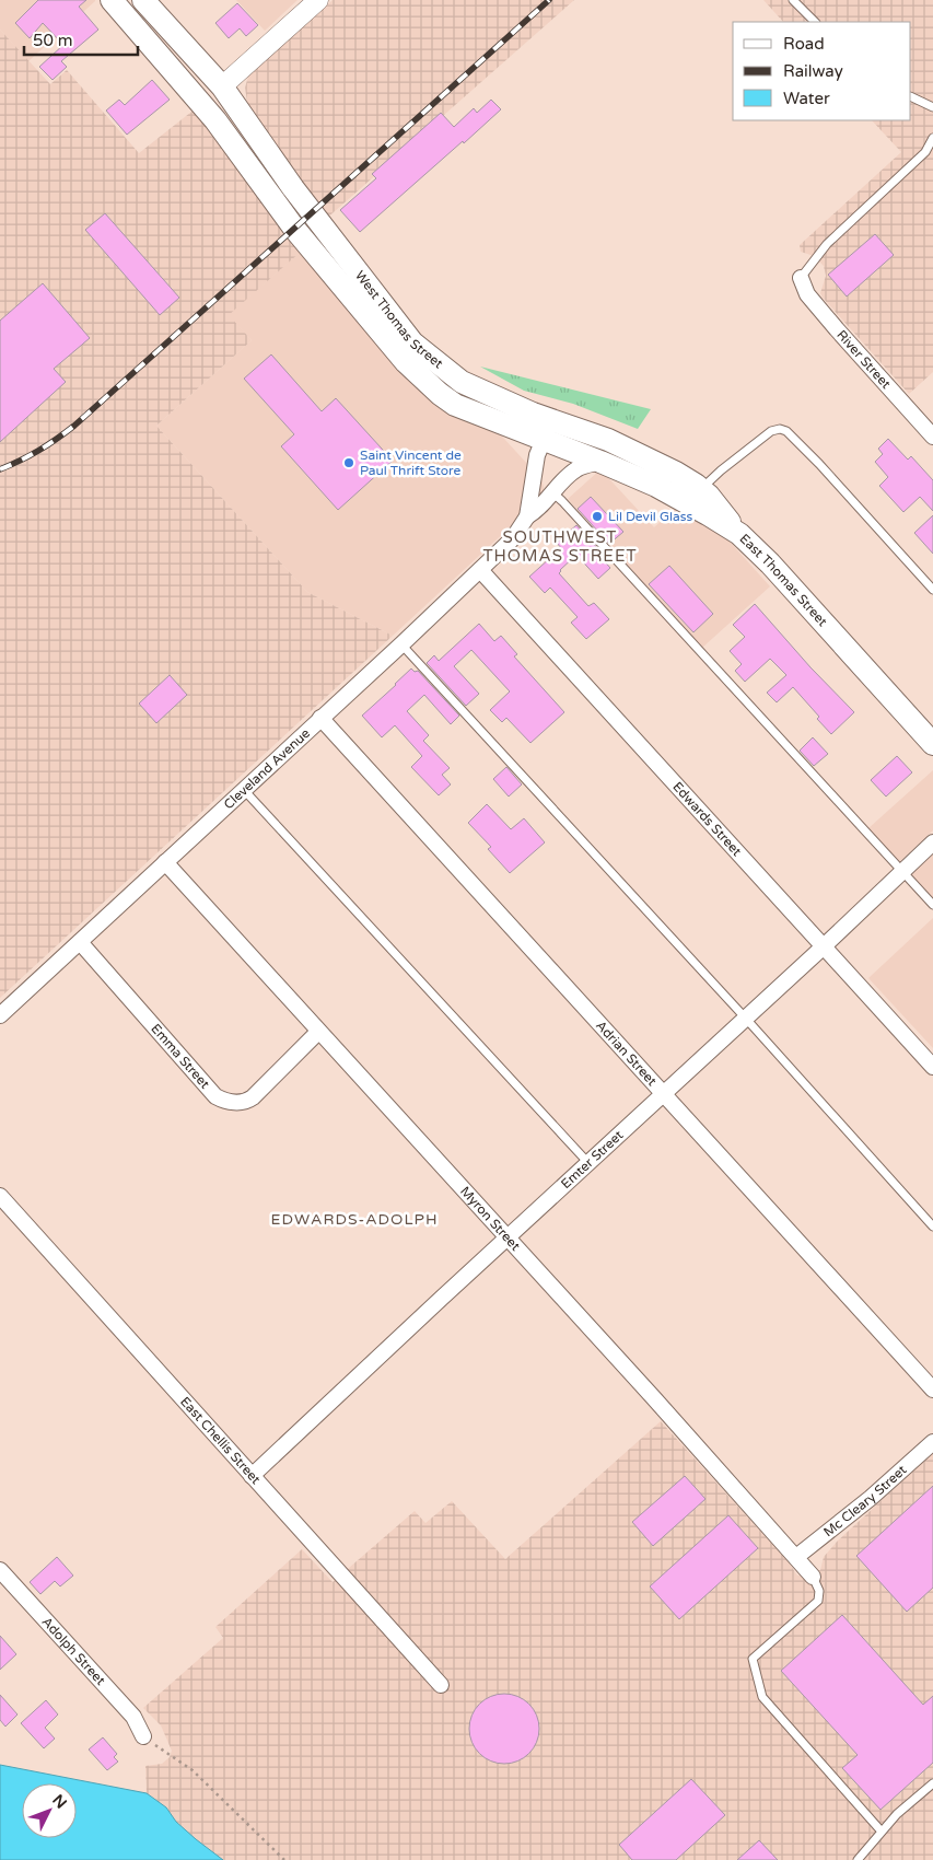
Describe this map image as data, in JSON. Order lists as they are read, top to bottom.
{
  "streets": {
    "main road": ["West Thomas Street", "East Thomas Street"],
    "street": [
      "River Street",
      "Cleveland Avenue",
      "Edwards Street",
      "Adrian Street",
      "Emma Street",
      "Emter Street",
      "Myron Street",
      "East Chellis Street",
      "Mc Cleary Street",
      "Adolph Street"
    ]
  },
  "crossings": [
    ["West Thomas Street", "East Thomas Street"],
    ["West Thomas Street", "Cleveland Avenue"],
    ["East Thomas Street", "Cleveland Avenue"],
    ["Cleveland Avenue", "Edwards Street"],
    ["Cleveland Avenue", "Adrian Street"],
    ["Cleveland Avenue", "Emma Street"],
    ["Cleveland Avenue", "Myron Street"],
    ["Edwards Street", "Emter Street"],
    ["Adrian Street", "Emter Street"],
    ["Emma Street", "Myron Street"],
    ["Emter Street", "Myron Street"],
    ["Emter Street", "East Chellis Street"],
    ["Myron Street", "Mc Cleary Street"]
  ],
  "districts": ["SOUTHWEST THOMAS STREET", "EDWARDS-ADOLPH"],
  "places": ["Saint Vincent de Paul Thrift Store", "Lil Devil Glass"],
  "legend": ["Road", "Railway", "Water"],
  "scale_bar": "50 m",
  "north": "top right"
}
